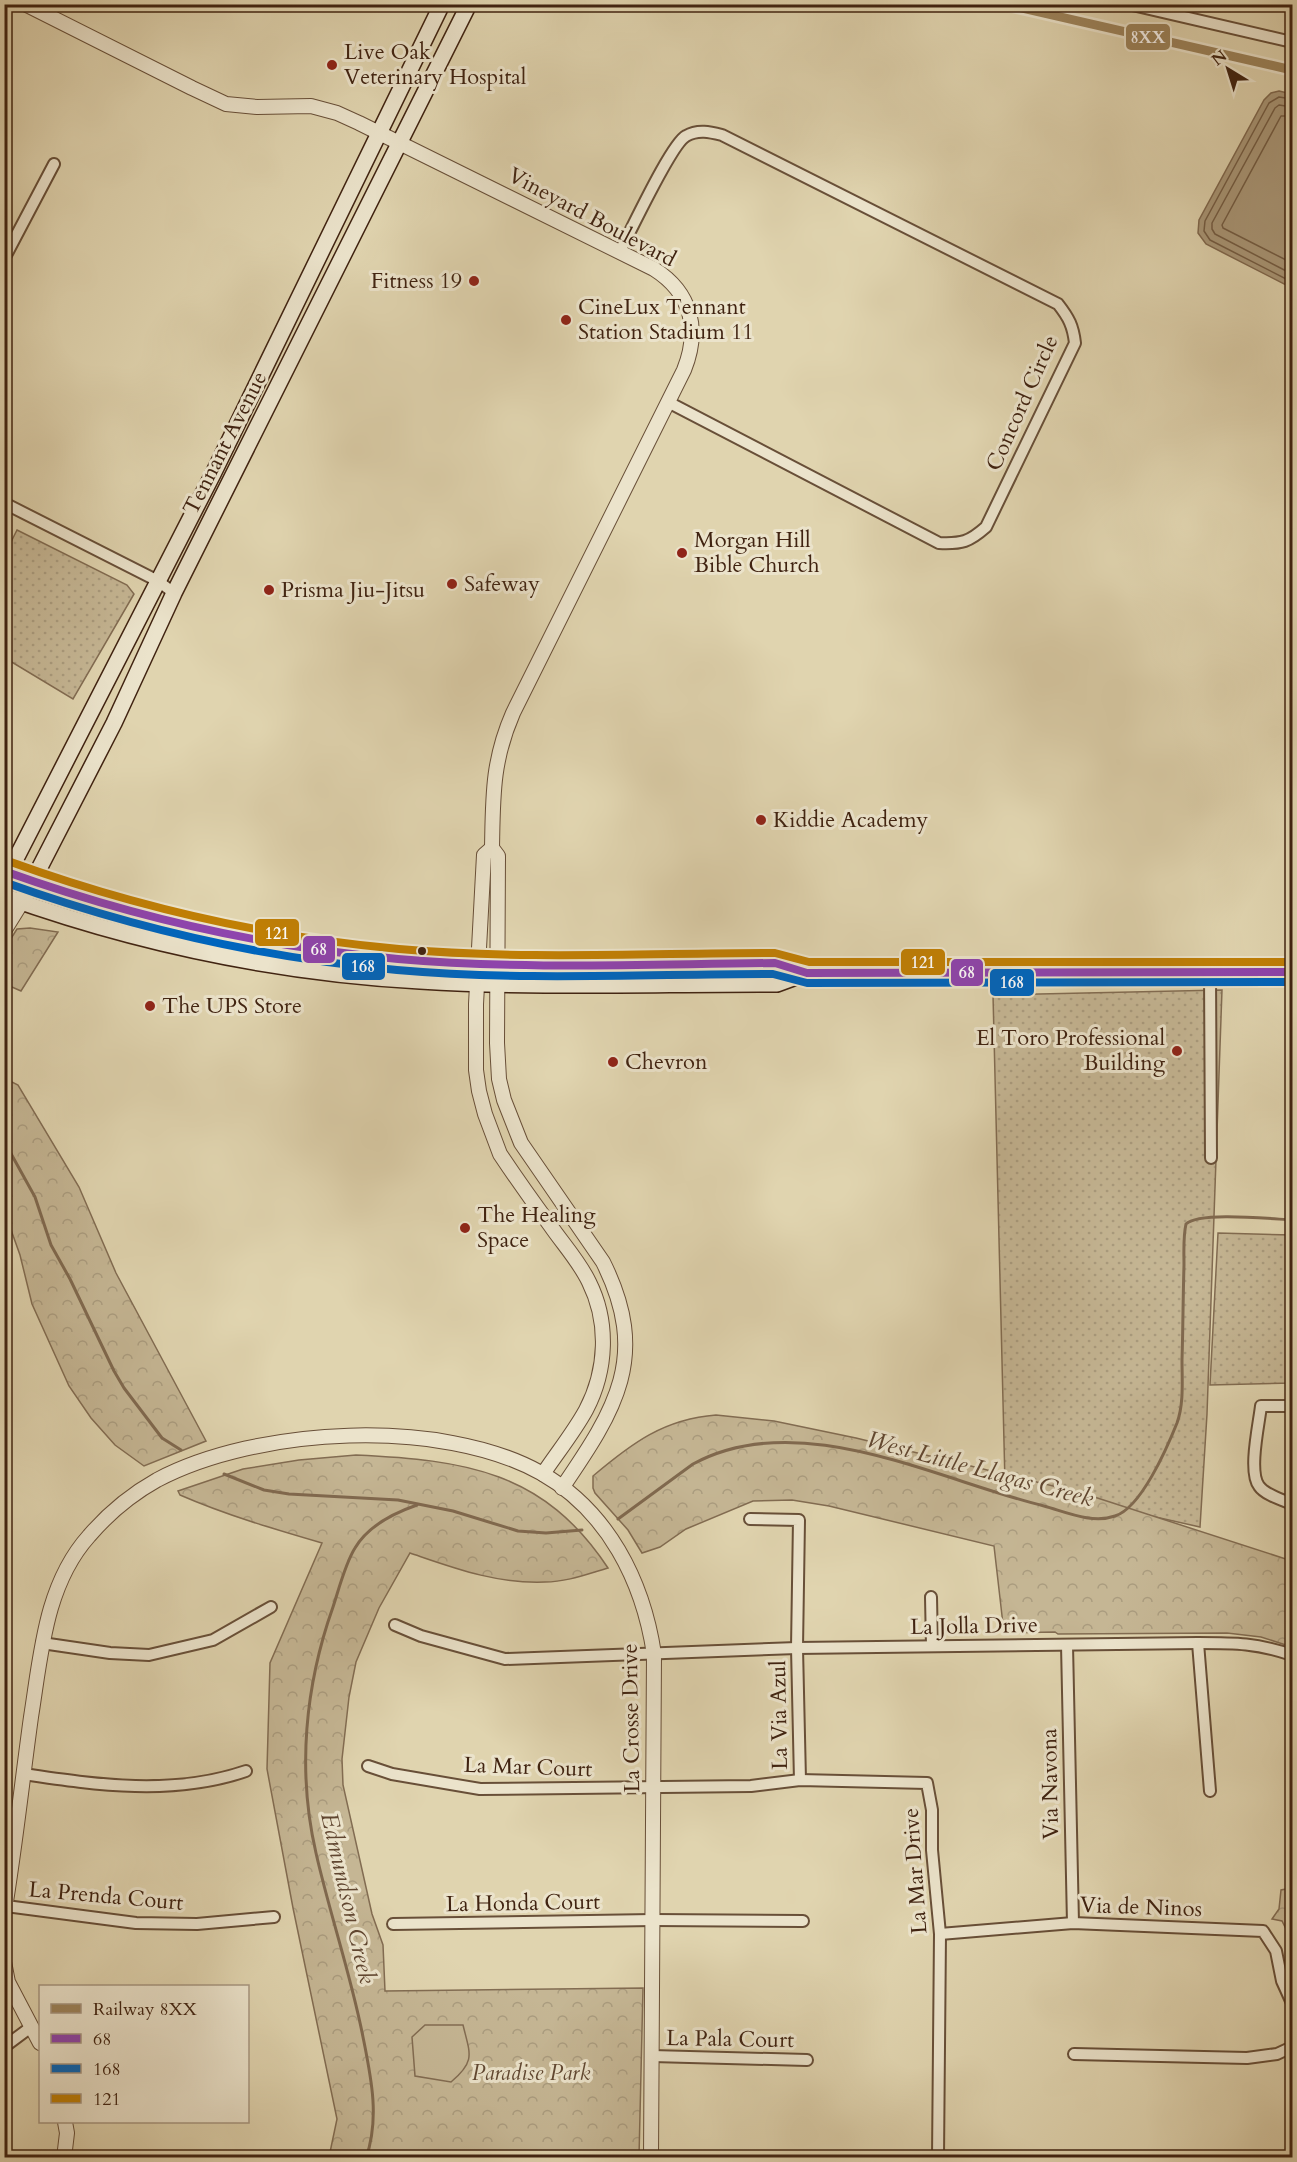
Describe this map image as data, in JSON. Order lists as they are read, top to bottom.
{
  "streets": {
    "main road": ["Tennant Avenue"],
    "street": [
      "Vineyard Boulevard",
      "Concord Circle",
      "La Jolla Drive",
      "La Via Azul",
      "La Crosse Drive",
      "La Mar Court",
      "Via Navona",
      "La Mar Drive",
      "La Prenda Court",
      "La Honda Court",
      "Via de Ninos",
      "La Pala Court"
    ]
  },
  "crossings": [
    ["Vineyard Boulevard", "Concord Circle"],
    ["Vineyard Boulevard", "Tennant Avenue"],
    ["Vineyard Boulevard", "La Crosse Drive"],
    ["La Jolla Drive", "La Via Azul"],
    ["La Jolla Drive", "La Crosse Drive"],
    ["La Jolla Drive", "Via Navona"],
    ["La Via Azul", "La Mar Drive"],
    ["La Crosse Drive", "La Mar Court"],
    ["La Crosse Drive", "La Mar Drive"],
    ["La Crosse Drive", "La Prenda Court"],
    ["La Crosse Drive", "La Honda Court"],
    ["La Crosse Drive", "La Pala Court"],
    ["La Mar Court", "La Mar Drive"],
    ["Via Navona", "Via de Ninos"],
    ["La Mar Drive", "Via de Ninos"]
  ],
  "water": ["West Little Llagas Creek", "Edmundson Creek"],
  "parks": ["Paradise Park"],
  "places": [
    "Live Oak Veterinary Hospital",
    "Fitness 19",
    "CineLux Tennant Station Stadium 11",
    "Morgan Hill Bible Church",
    "Safeway",
    "Prisma Jiu-Jitsu",
    "Kiddie Academy",
    "The UPS Store",
    "El Toro Professional Building",
    "Chevron",
    "The Healing Space"
  ],
  "lines": [
    "rail line 8XX",
    "transit line 121",
    "transit line 68",
    "transit line 168"
  ],
  "legend": [
    "Railway 8XX",
    "68",
    "168",
    "121"
  ],
  "north": "top left"
}
